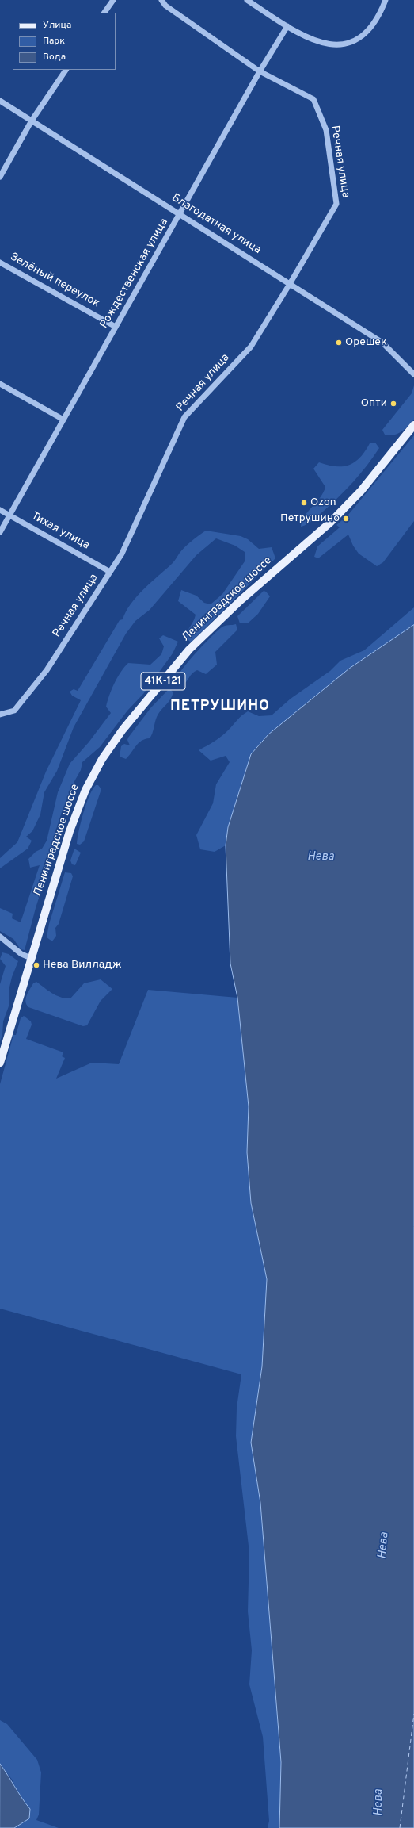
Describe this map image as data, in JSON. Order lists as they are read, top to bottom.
{
  "streets": {
    "main road": ["Ленинградское шоссе", "41К-121"],
    "street": [
      "Речная улица",
      "Благодатная улица",
      "Рождественская улица",
      "Зелёный переулок",
      "Тихая улица"
    ]
  },
  "crossings": [
    ["Речная улица", "Благодатная улица"],
    ["Речная улица", "Рождественская улица"],
    ["Речная улица", "Тихая улица"],
    ["Благодатная улица", "Рождественская улица"],
    ["Рождественская улица", "Зелёный переулок"],
    ["Рождественская улица", "Тихая улица"]
  ],
  "districts": ["ПЕТРУШИНО"],
  "water": ["Нева"],
  "places": [
    "Орешек",
    "Опти",
    "Ozon",
    "Петрушино",
    "Нева Вилладж"
  ],
  "legend": ["Улица", "Парк", "Вода"]
}
